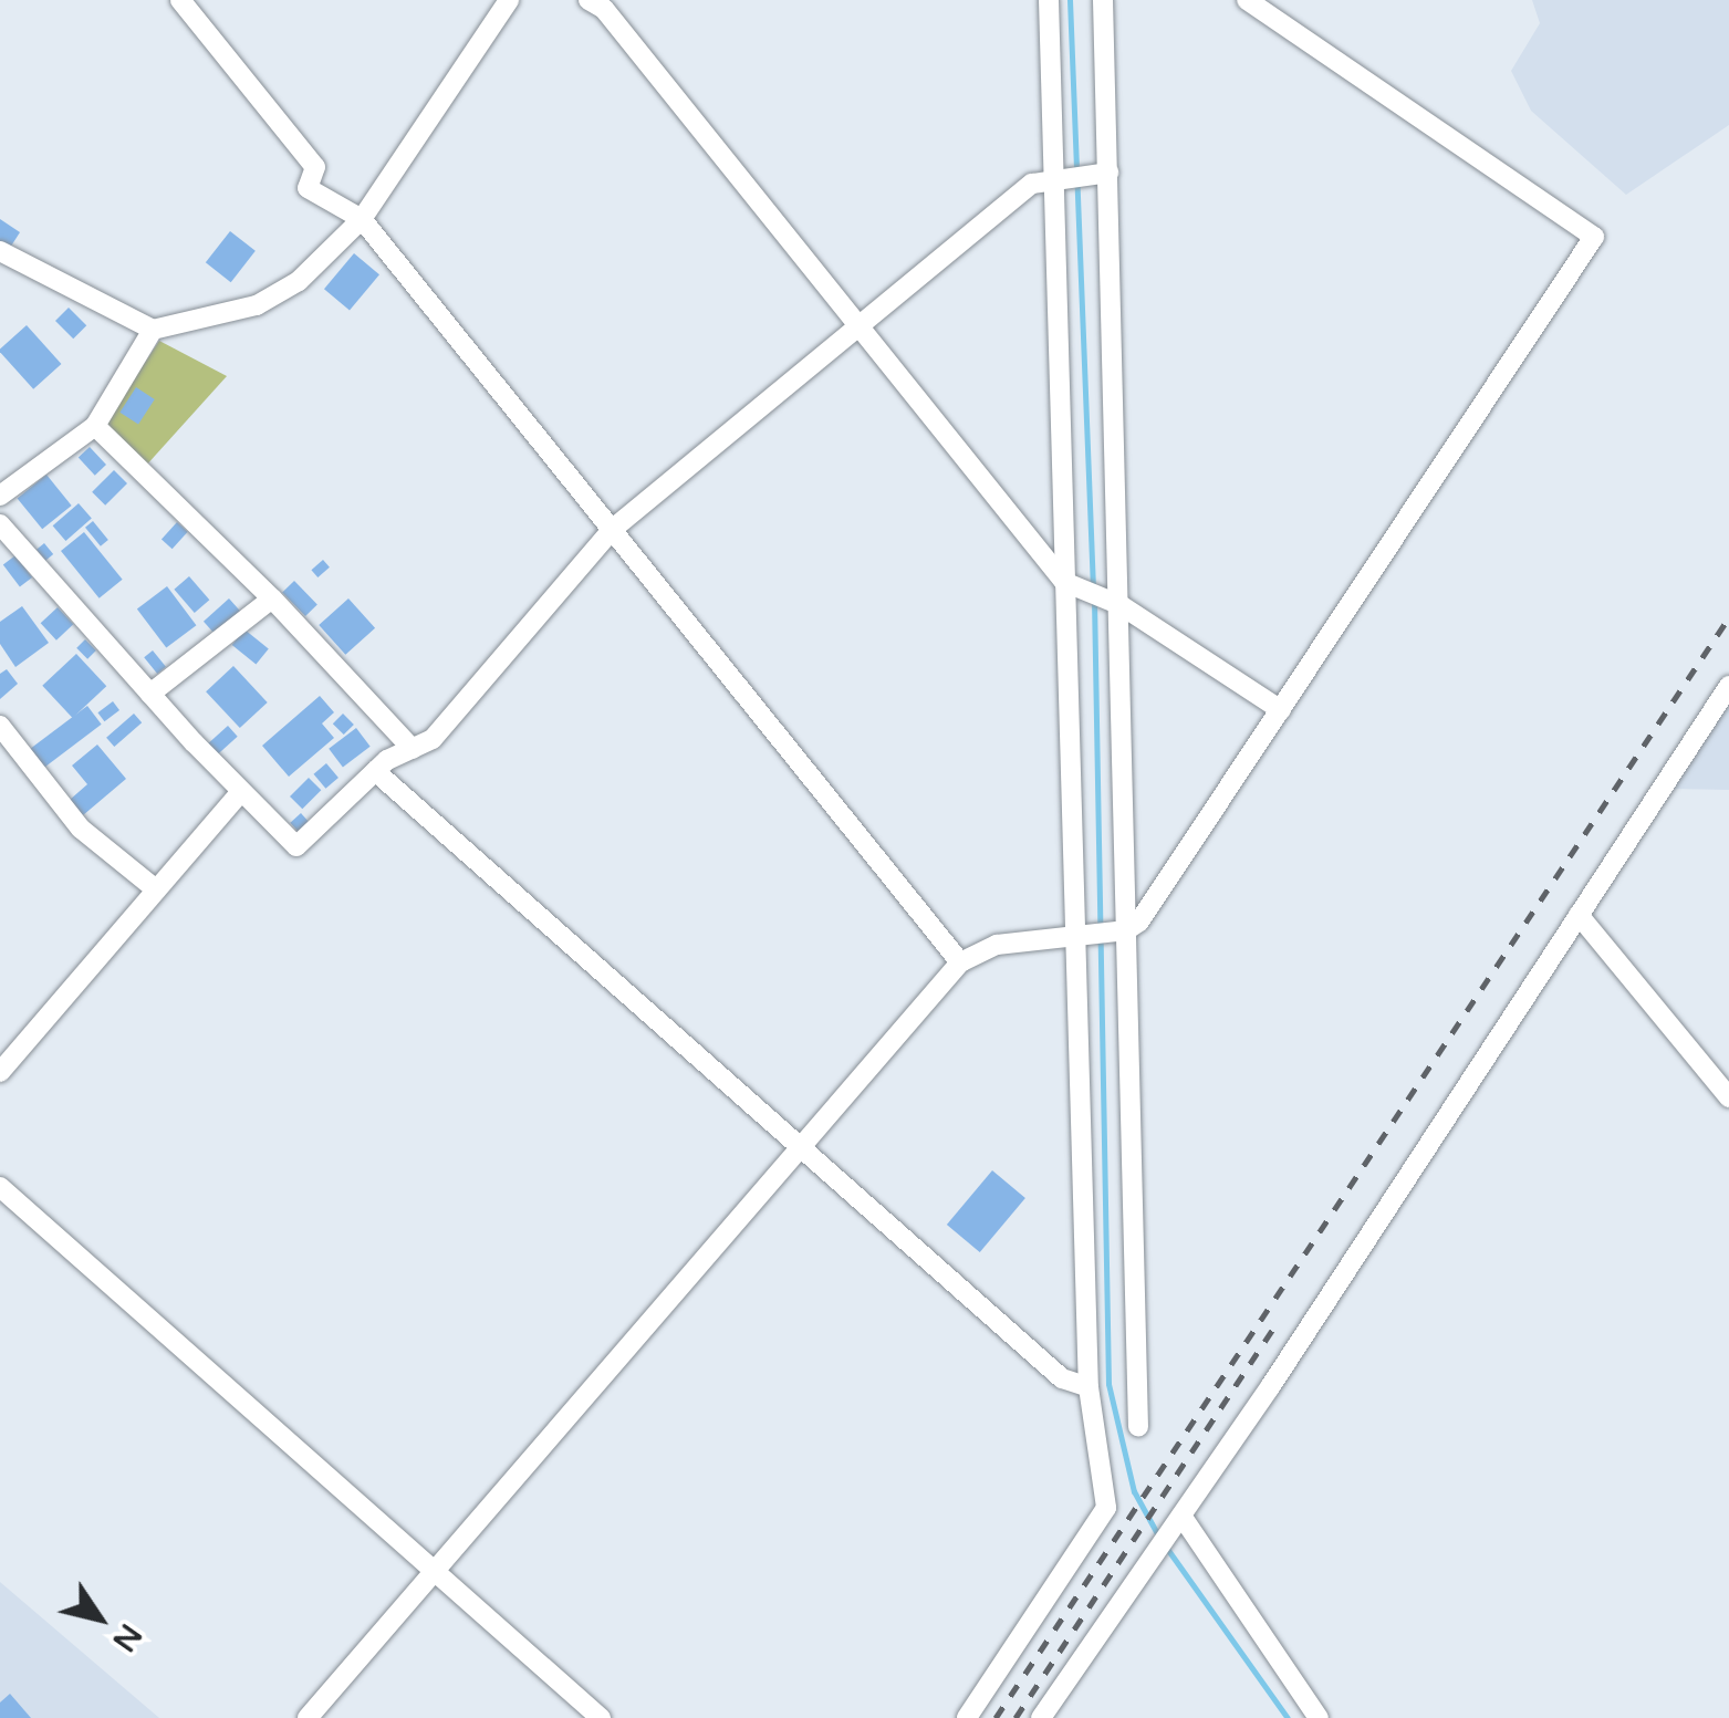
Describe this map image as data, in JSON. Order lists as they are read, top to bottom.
{
  "north": "bottom right"
}
